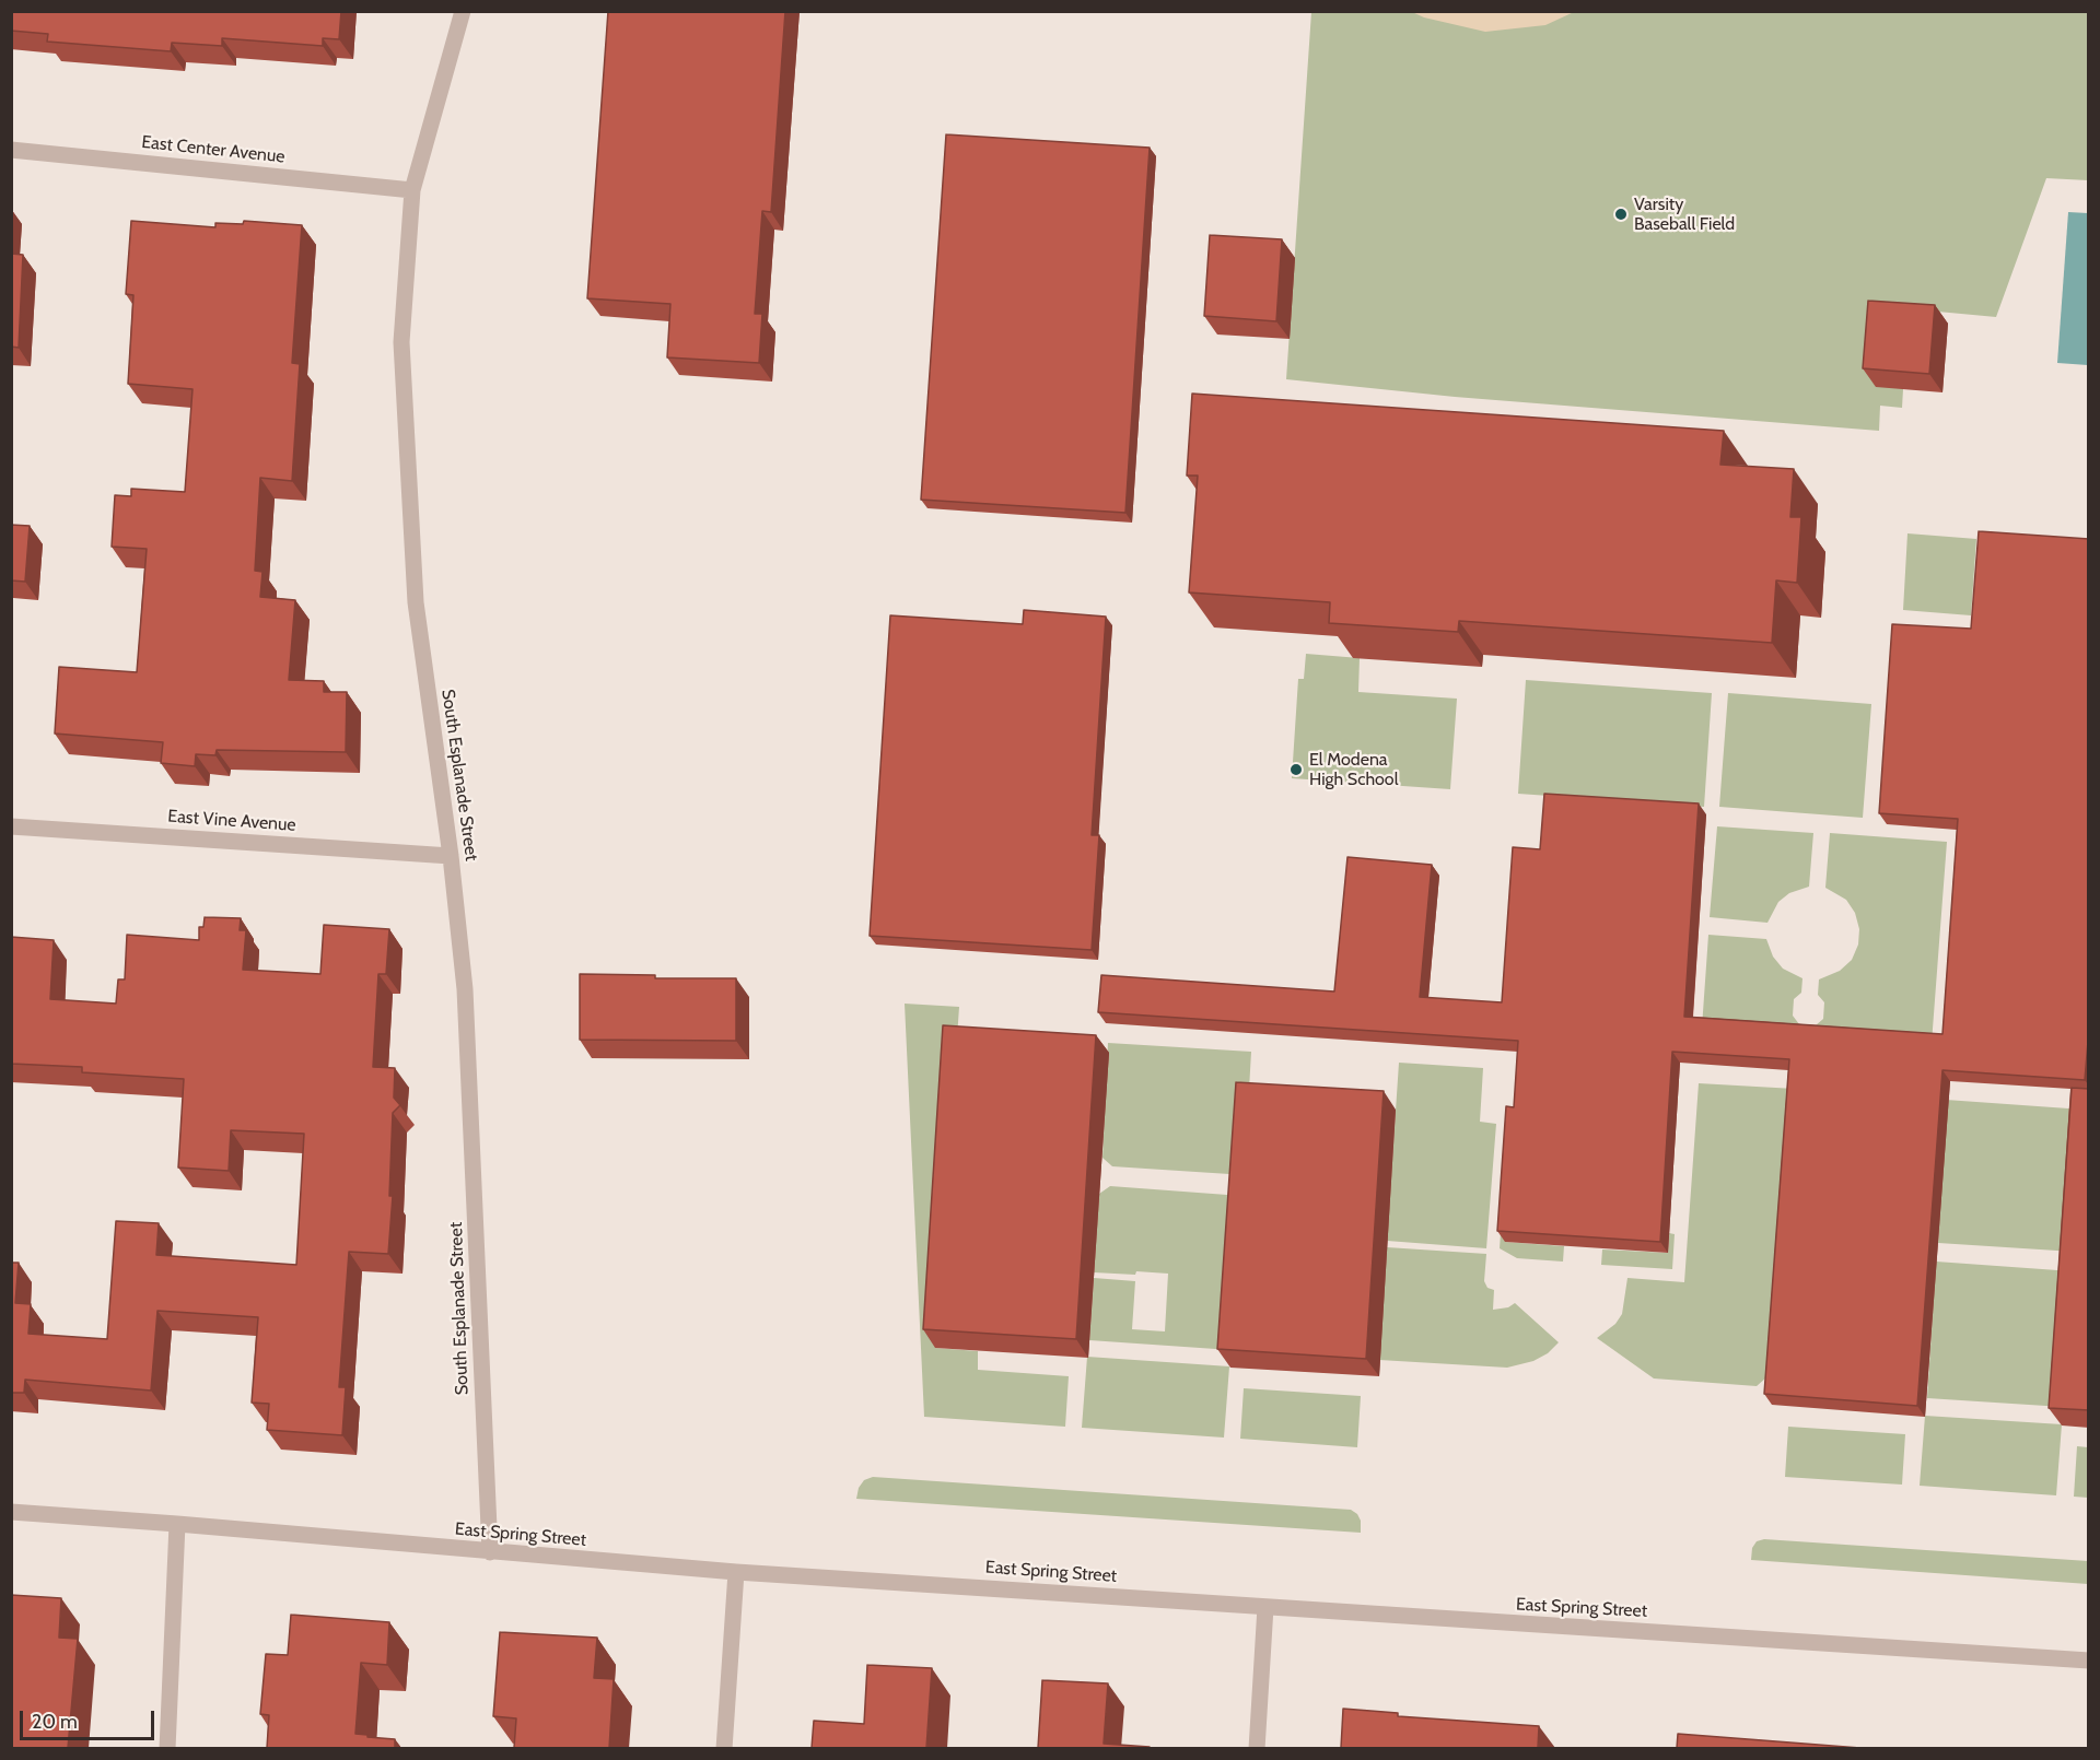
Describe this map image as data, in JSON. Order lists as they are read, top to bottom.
{
  "streets": {
    "street": [
      "East Center Avenue",
      "South Esplanade Street",
      "East Vine Avenue",
      "East Spring Street"
    ]
  },
  "crossings": [
    ["East Center Avenue", "South Esplanade Street"],
    ["South Esplanade Street", "East Vine Avenue"],
    ["South Esplanade Street", "East Spring Street"]
  ],
  "places": ["Varsity Baseball Field", "El Modena High School"],
  "scale_bar": "20 m"
}
